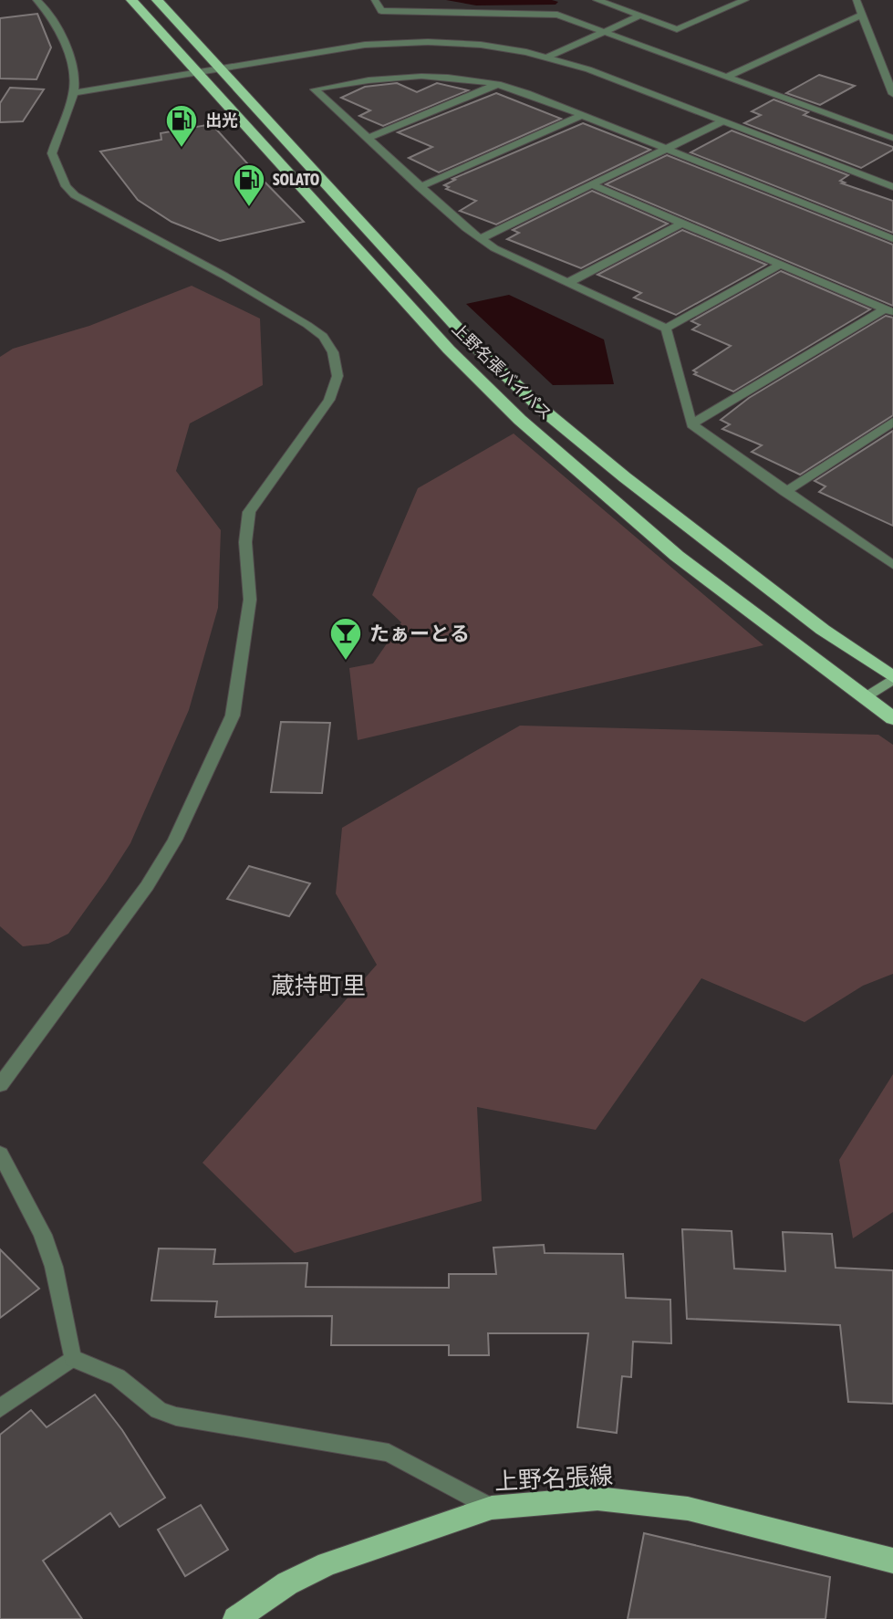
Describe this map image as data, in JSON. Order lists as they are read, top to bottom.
{
  "streets": {
    "highway": ["上野名張バイパス"],
    "main road": ["上野名張線"]
  },
  "districts": ["蔵持町里"],
  "places": {
    "fuel station": ["出光", "SOLATO"],
    "bar": ["たぁーとる"]
  }
}
